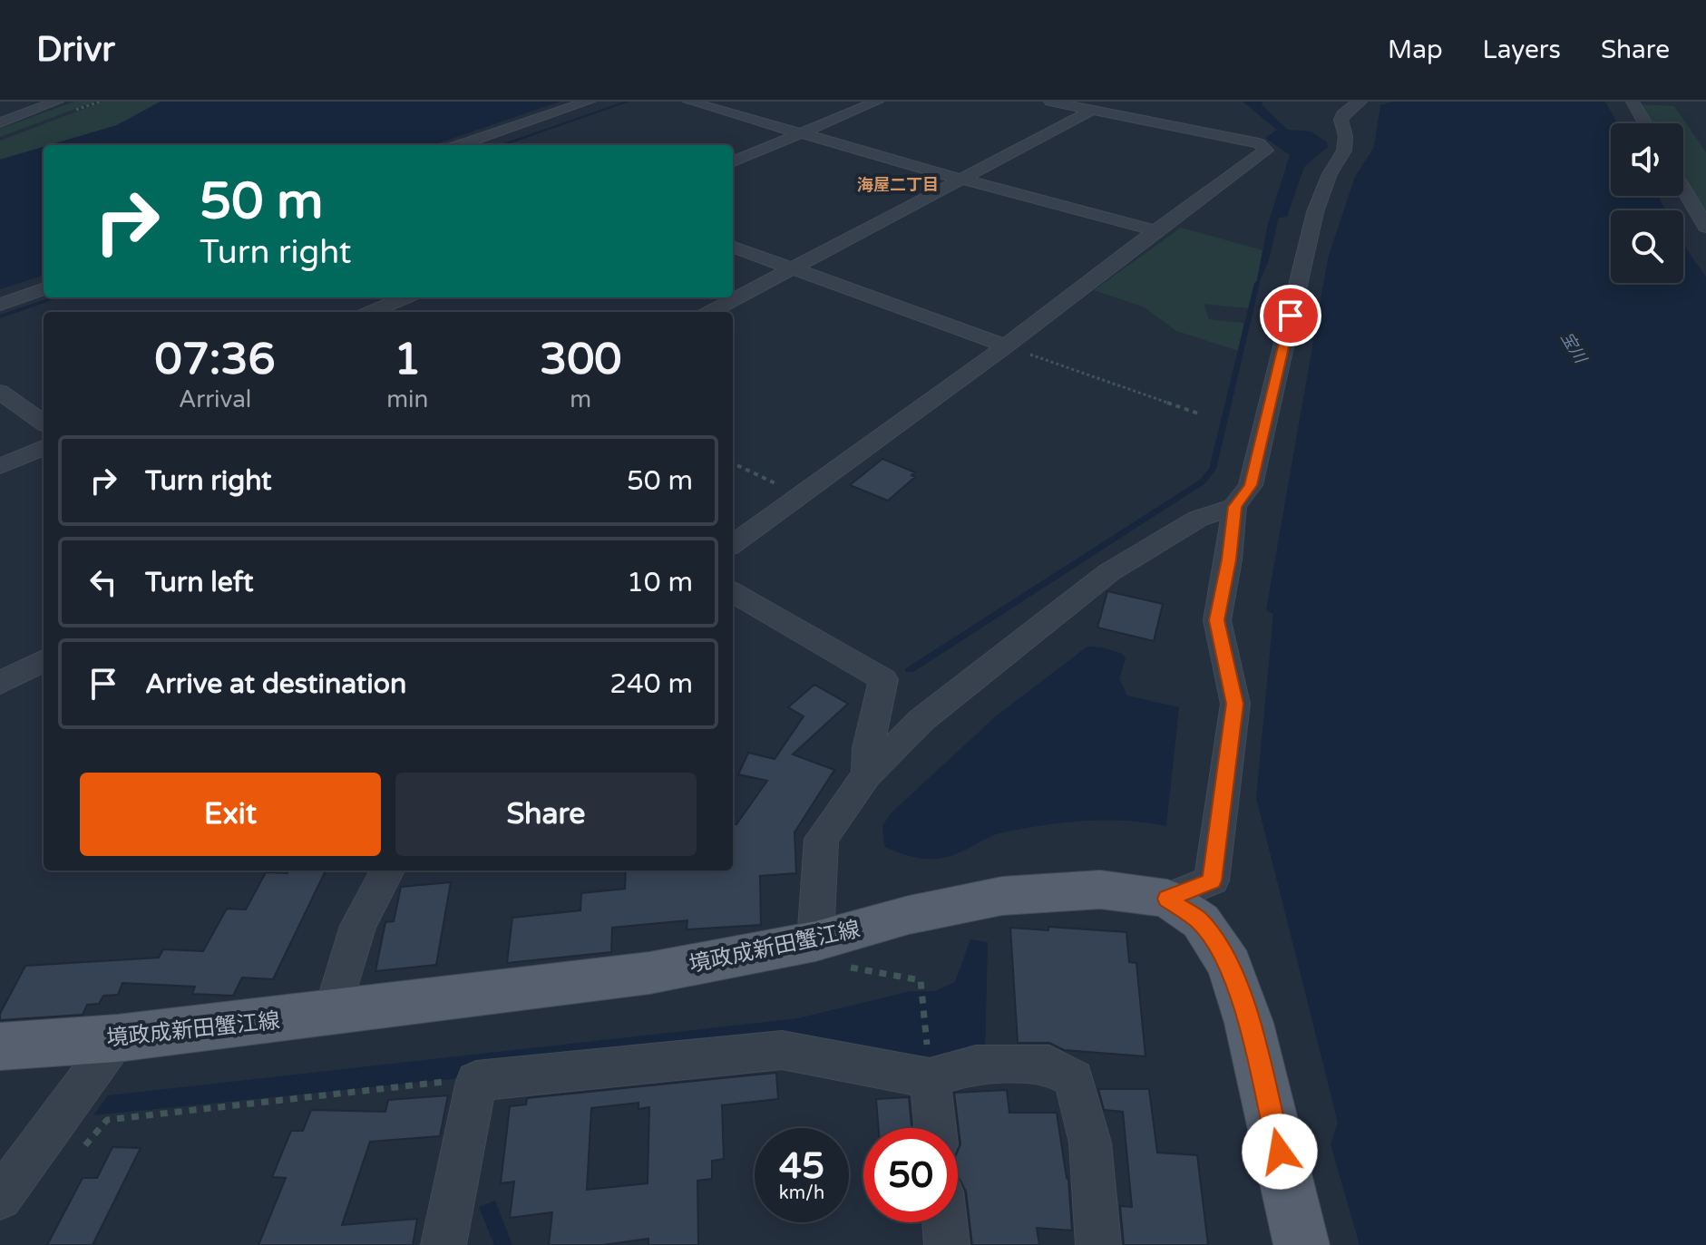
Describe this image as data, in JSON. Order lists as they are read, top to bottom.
{
  "streets": {
    "main road": ["境政成新田蟹江線"]
  },
  "districts": ["海屋二丁目"],
  "water": ["宝川"],
  "page": {
    "header": "Drivr",
    "nav": ["Map", "Layers", "Share"],
    "turn": ["50 m", "Turn right"],
    "eta": [
      "07:36",
      "Arrival",
      "1",
      "min",
      "300",
      "m"
    ],
    "list": [
      {
        "name": "Turn right",
        "value": "50 m"
      },
      {
        "name": "Turn left",
        "value": "10 m"
      },
      {
        "name": "Arrive at destination",
        "value": "240 m"
      }
    ],
    "buttons": ["Exit", "Share"],
    "speed": "45 km/h",
    "limit": "50"
  }
}
